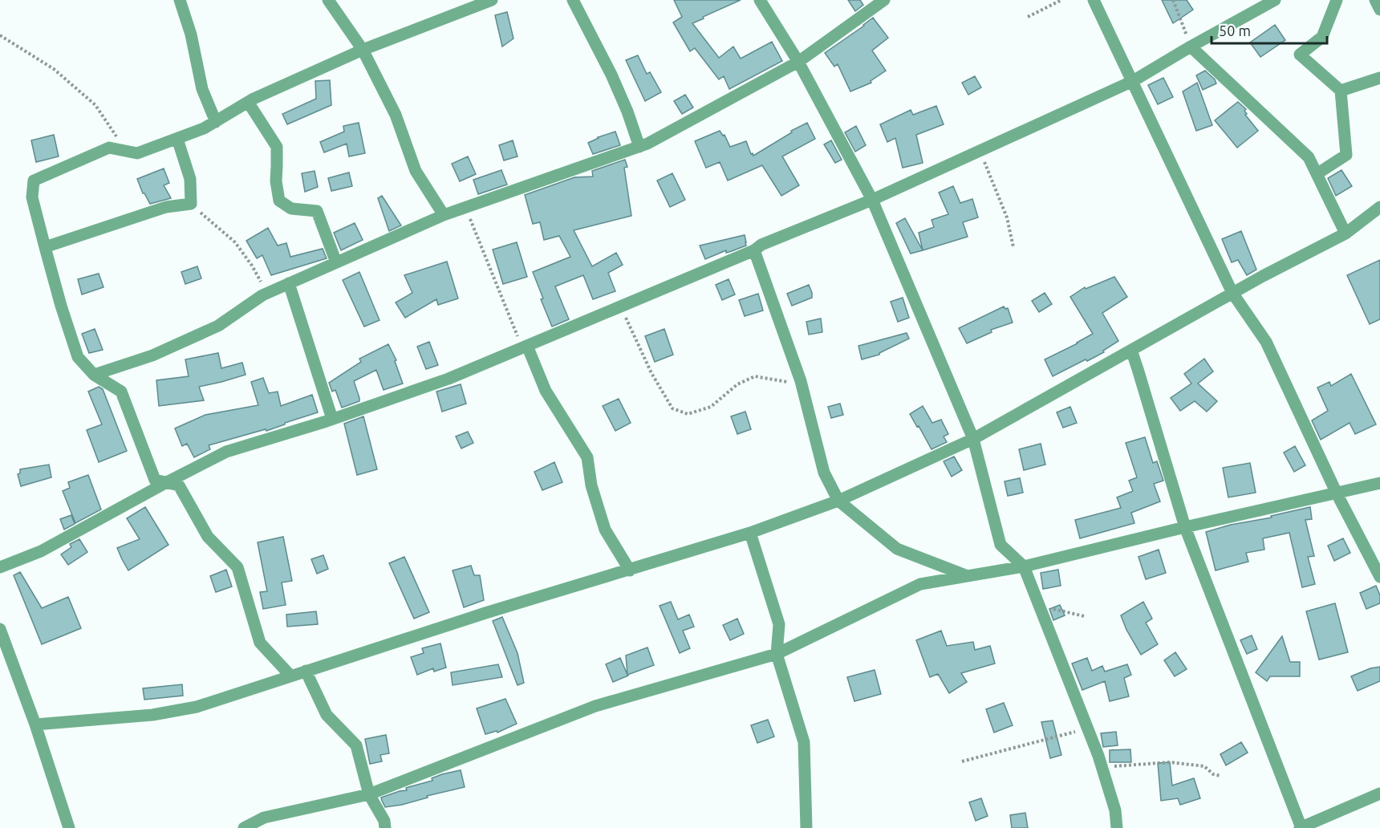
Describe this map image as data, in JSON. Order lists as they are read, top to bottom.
{
  "scale_bar": "50 m"
}
